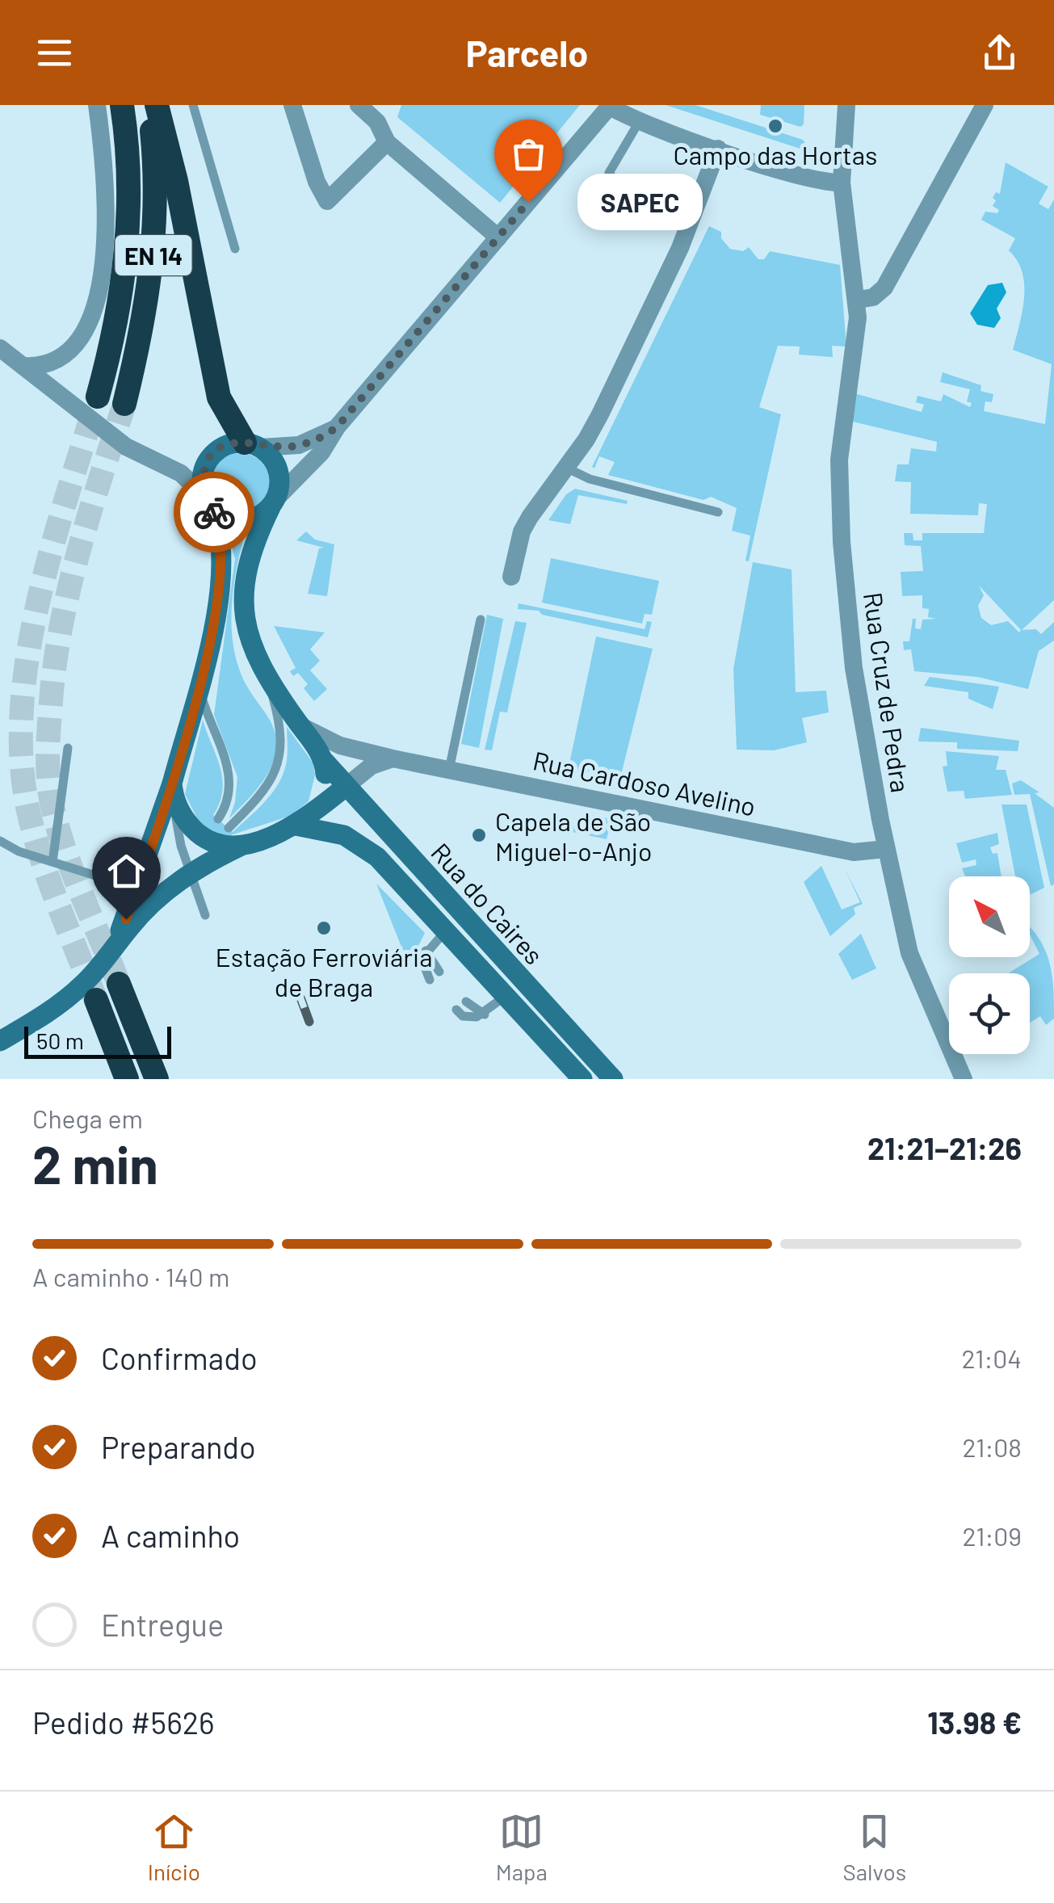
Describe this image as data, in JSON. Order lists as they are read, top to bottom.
{
  "streets": {
    "highway": ["EN 14"],
    "main road": ["Rua do Caires"],
    "street": ["Rua Cruz de Pedra", "Rua Cardoso Avelino"]
  },
  "crossings": [
    ["Rua Cruz de Pedra", "Rua Cardoso Avelino"],
    ["Rua Cardoso Avelino", "Rua do Caires"]
  ],
  "places": [
    "Campo das Hortas",
    "SAPEC",
    "Capela de São Miguel-o-Anjo",
    "Estação Ferroviária de Braga"
  ],
  "scale_bar": "50 m",
  "north": "top left",
  "page": {
    "header": "Parcelo",
    "bubble": "SAPEC",
    "scale": "50 m",
    "heading": ["2 min", "Chega em", "21:21–21:26"],
    "panel": ["Pedido #5626", "13.98 €"],
    "bar": "A caminho · 140 m",
    "list": [
      ["Confirmado", "21:04"],
      ["Preparando", "21:08"],
      ["A caminho", "21:09"],
      "Entregue"
    ],
    "tabs": ["Início", "Mapa", "Salvos"]
  }
}
